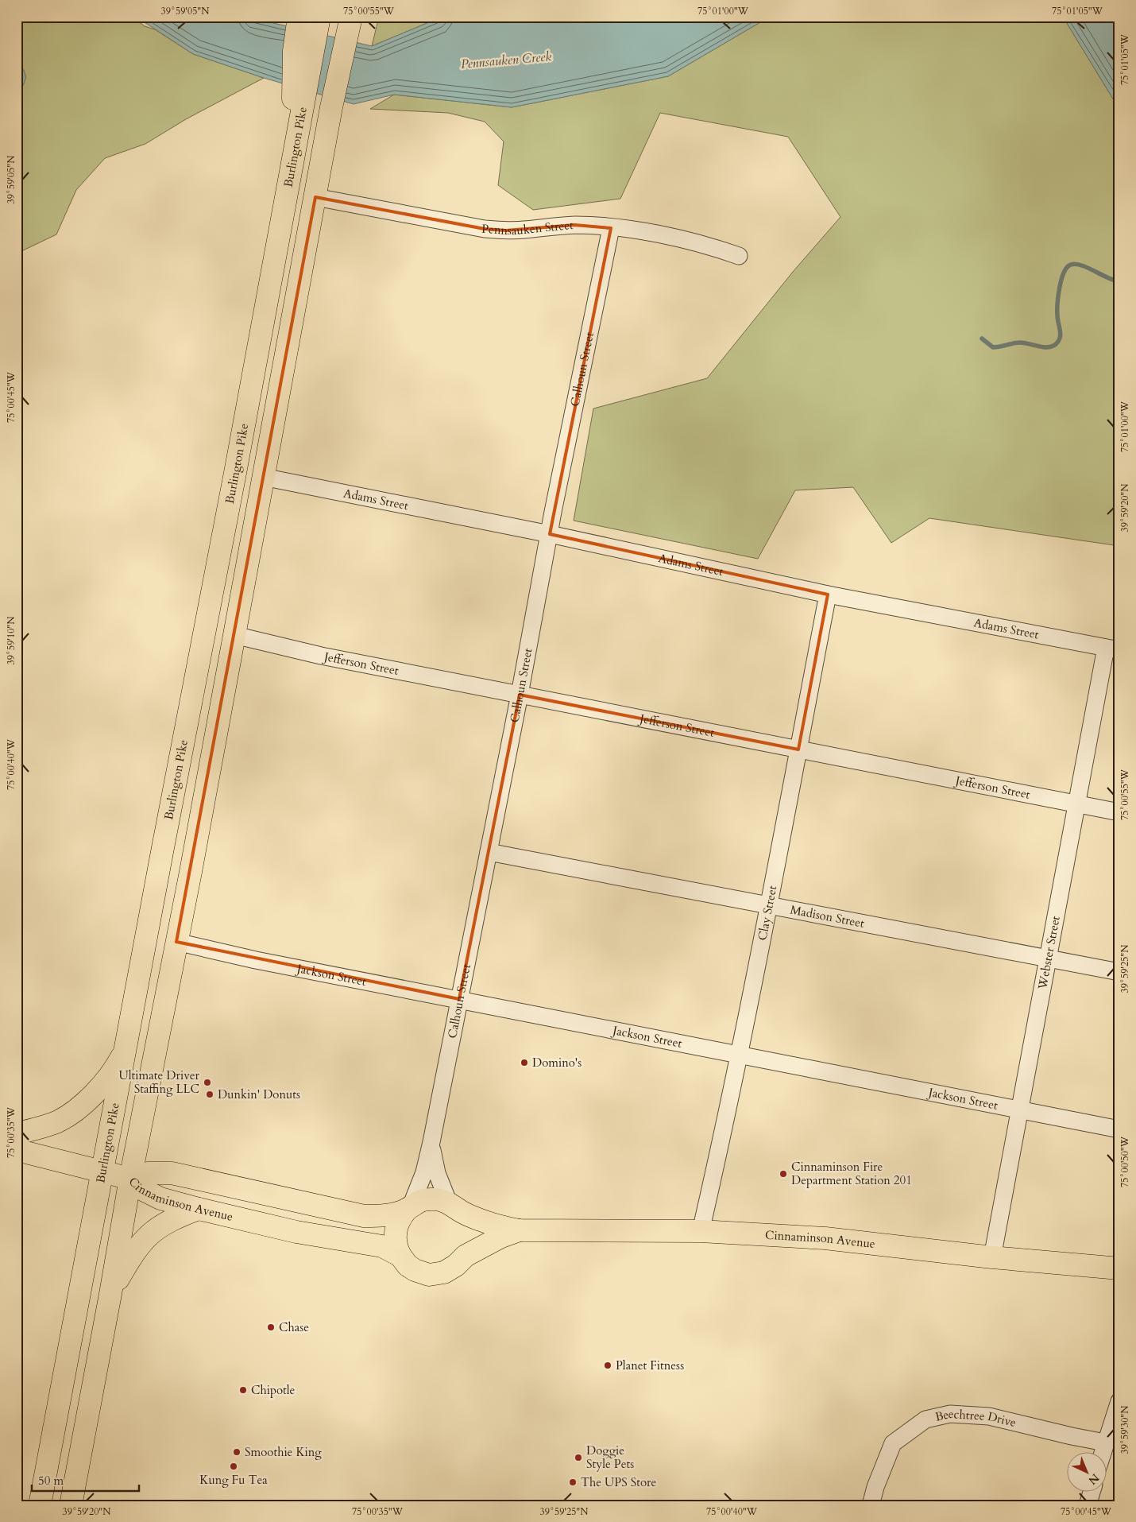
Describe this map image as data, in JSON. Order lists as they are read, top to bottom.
{
  "streets": {
    "main road": ["Burlington Pike", "Calhoun Street", "Cinnaminson Avenue"],
    "street": [
      "Pennsauken Street",
      "Adams Street",
      "Jefferson Street",
      "Clay Street",
      "Madison Street",
      "Webster Street",
      "Jackson Street",
      "Beechtree Drive"
    ]
  },
  "crossings": [
    ["Pennsauken Street", "Calhoun Street"],
    ["Calhoun Street", "Adams Street"],
    ["Calhoun Street", "Jefferson Street"],
    ["Calhoun Street", "Madison Street"],
    ["Calhoun Street", "Jackson Street"],
    ["Calhoun Street", "Cinnaminson Avenue"],
    ["Adams Street", "Clay Street"],
    ["Adams Street", "Webster Street"],
    ["Jefferson Street", "Clay Street"],
    ["Jefferson Street", "Webster Street"],
    ["Clay Street", "Madison Street"],
    ["Clay Street", "Jackson Street"],
    ["Clay Street", "Cinnaminson Avenue"],
    ["Madison Street", "Webster Street"],
    ["Webster Street", "Jackson Street"],
    ["Webster Street", "Cinnaminson Avenue"]
  ],
  "water": ["Pennsauken Creek"],
  "places": [
    "Domino's",
    "Ultimate Driver Staffing LLC",
    "Dunkin' Donuts",
    "Cinnaminson Fire Department Station 201",
    "Chase",
    "Planet Fitness",
    "Chipotle",
    "Smoothie King",
    "Doggie Style Pets",
    "Kung Fu Tea",
    "The UPS Store"
  ],
  "scale_bar": "50 m",
  "north": "bottom right",
  "coordinates": [
    "39°59'05\"N",
    "75°00'55\"W",
    "75°01'00\"W",
    "75°01'05\"W",
    "75°00'45\"W",
    "39°59'20\"N",
    "39°59'10\"N",
    "75°00'40\"W",
    "39°59'25\"N",
    "75°00'35\"W",
    "75°00'50\"W",
    "39°59'30\"N"
  ]
}
